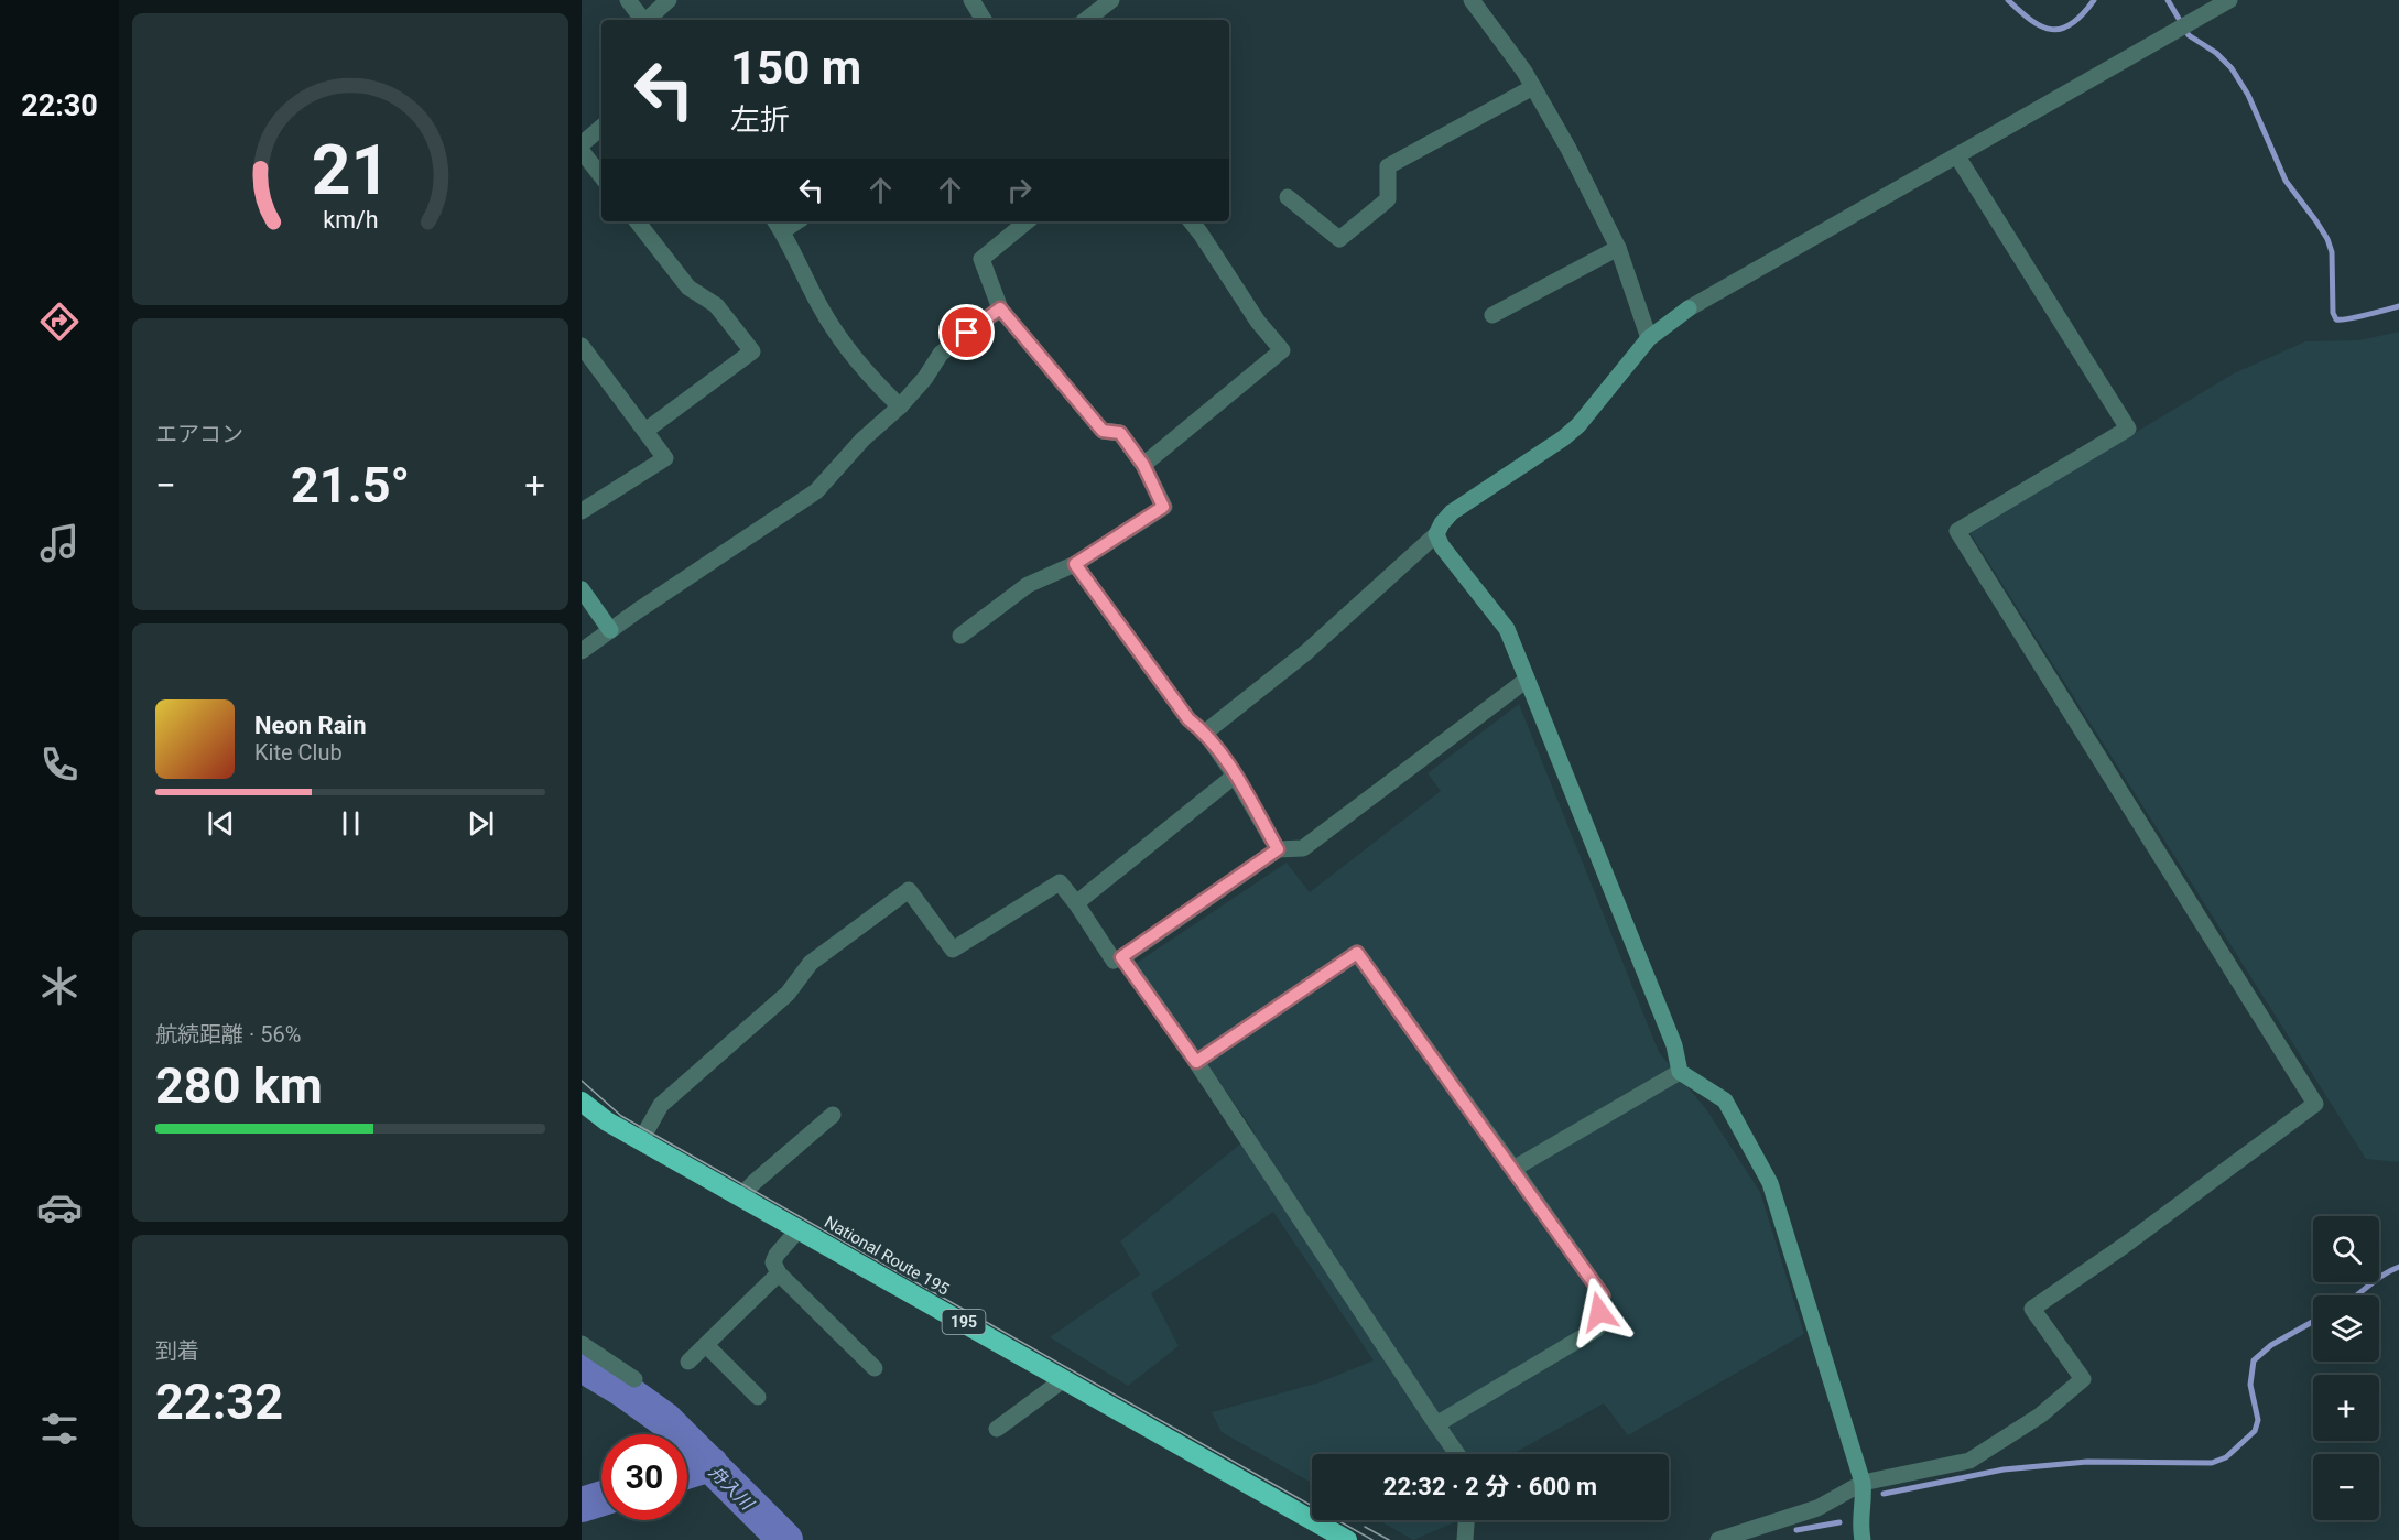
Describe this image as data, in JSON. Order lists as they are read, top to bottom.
{
  "streets": {
    "highway": ["National Route 195", "195"]
  },
  "water": ["舟入川"],
  "page": {
    "tabs": "22:30",
    "turn": ["150 m", "左折"],
    "tile": [
      "エアコン",
      ["航続距離 · 56%", "280 km"],
      ["到着", "22:32"]
    ],
    "heat": ["−", "21.5°", "+"],
    "song": ["Neon Rain", "Kite Club"],
    "map_buttons": ["+", "−"],
    "limit": "30",
    "trip": "22:32 · 2 分 · 600 m",
    "gauge": ["21", "km/h"]
  }
}
